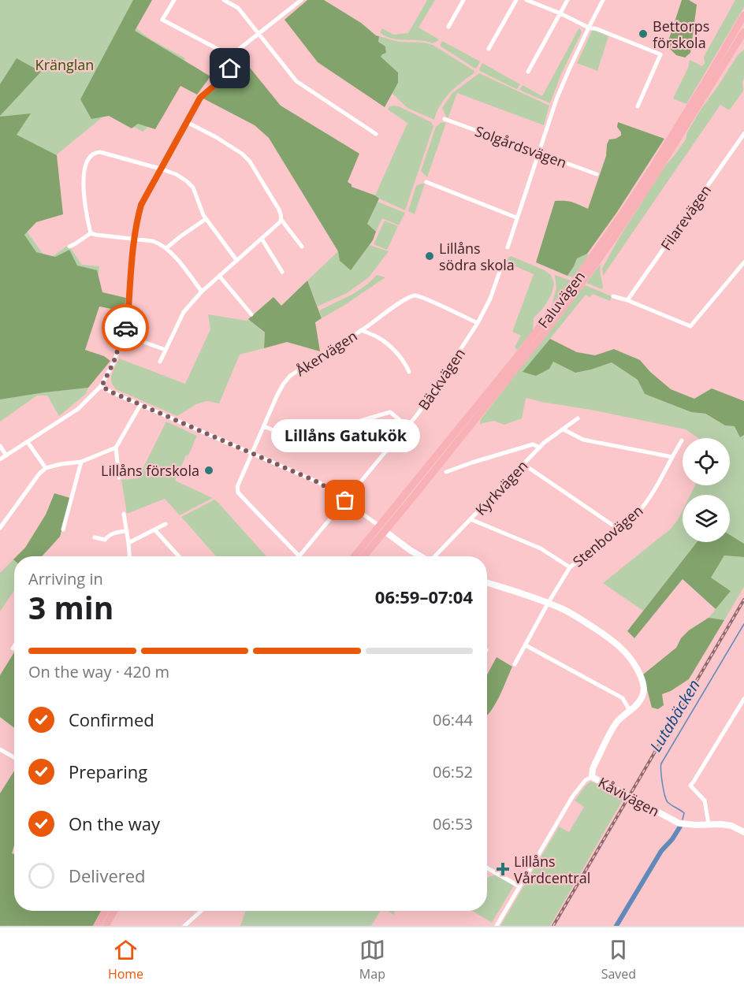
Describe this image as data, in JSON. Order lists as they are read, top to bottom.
{
  "streets": {
    "highway": ["Faluvägen"],
    "street": [
      "Solgårdsvägen",
      "Filarevägen",
      "Åkervägen",
      "Bäckvägen",
      "Kyrkvägen",
      "Stenbovägen",
      "Kåvivägen"
    ]
  },
  "crossings": [
    ["Åkervägen", "Bäckvägen"],
    ["Stenbovägen", "Kåvivägen"]
  ],
  "water": ["Lutabäcken"],
  "parks": ["Kränglan"],
  "places": {
    "other": [
      "Bettorps förskola",
      "Lillåns södra skola",
      "Lillåns förskola",
      "Lillåns Gatukök"
    ],
    "health": ["Lillåns Vårdcentral"]
  },
  "page": {
    "bubble": "Lillåns Gatukök",
    "heading": ["3 min", "Arriving in", "06:59–07:04"],
    "bar": "On the way · 420 m",
    "list": [
      ["Confirmed", "06:44"],
      ["Preparing", "06:52"],
      ["On the way", "06:53"],
      "Delivered"
    ],
    "tabs": ["Home", "Map", "Saved"]
  }
}
